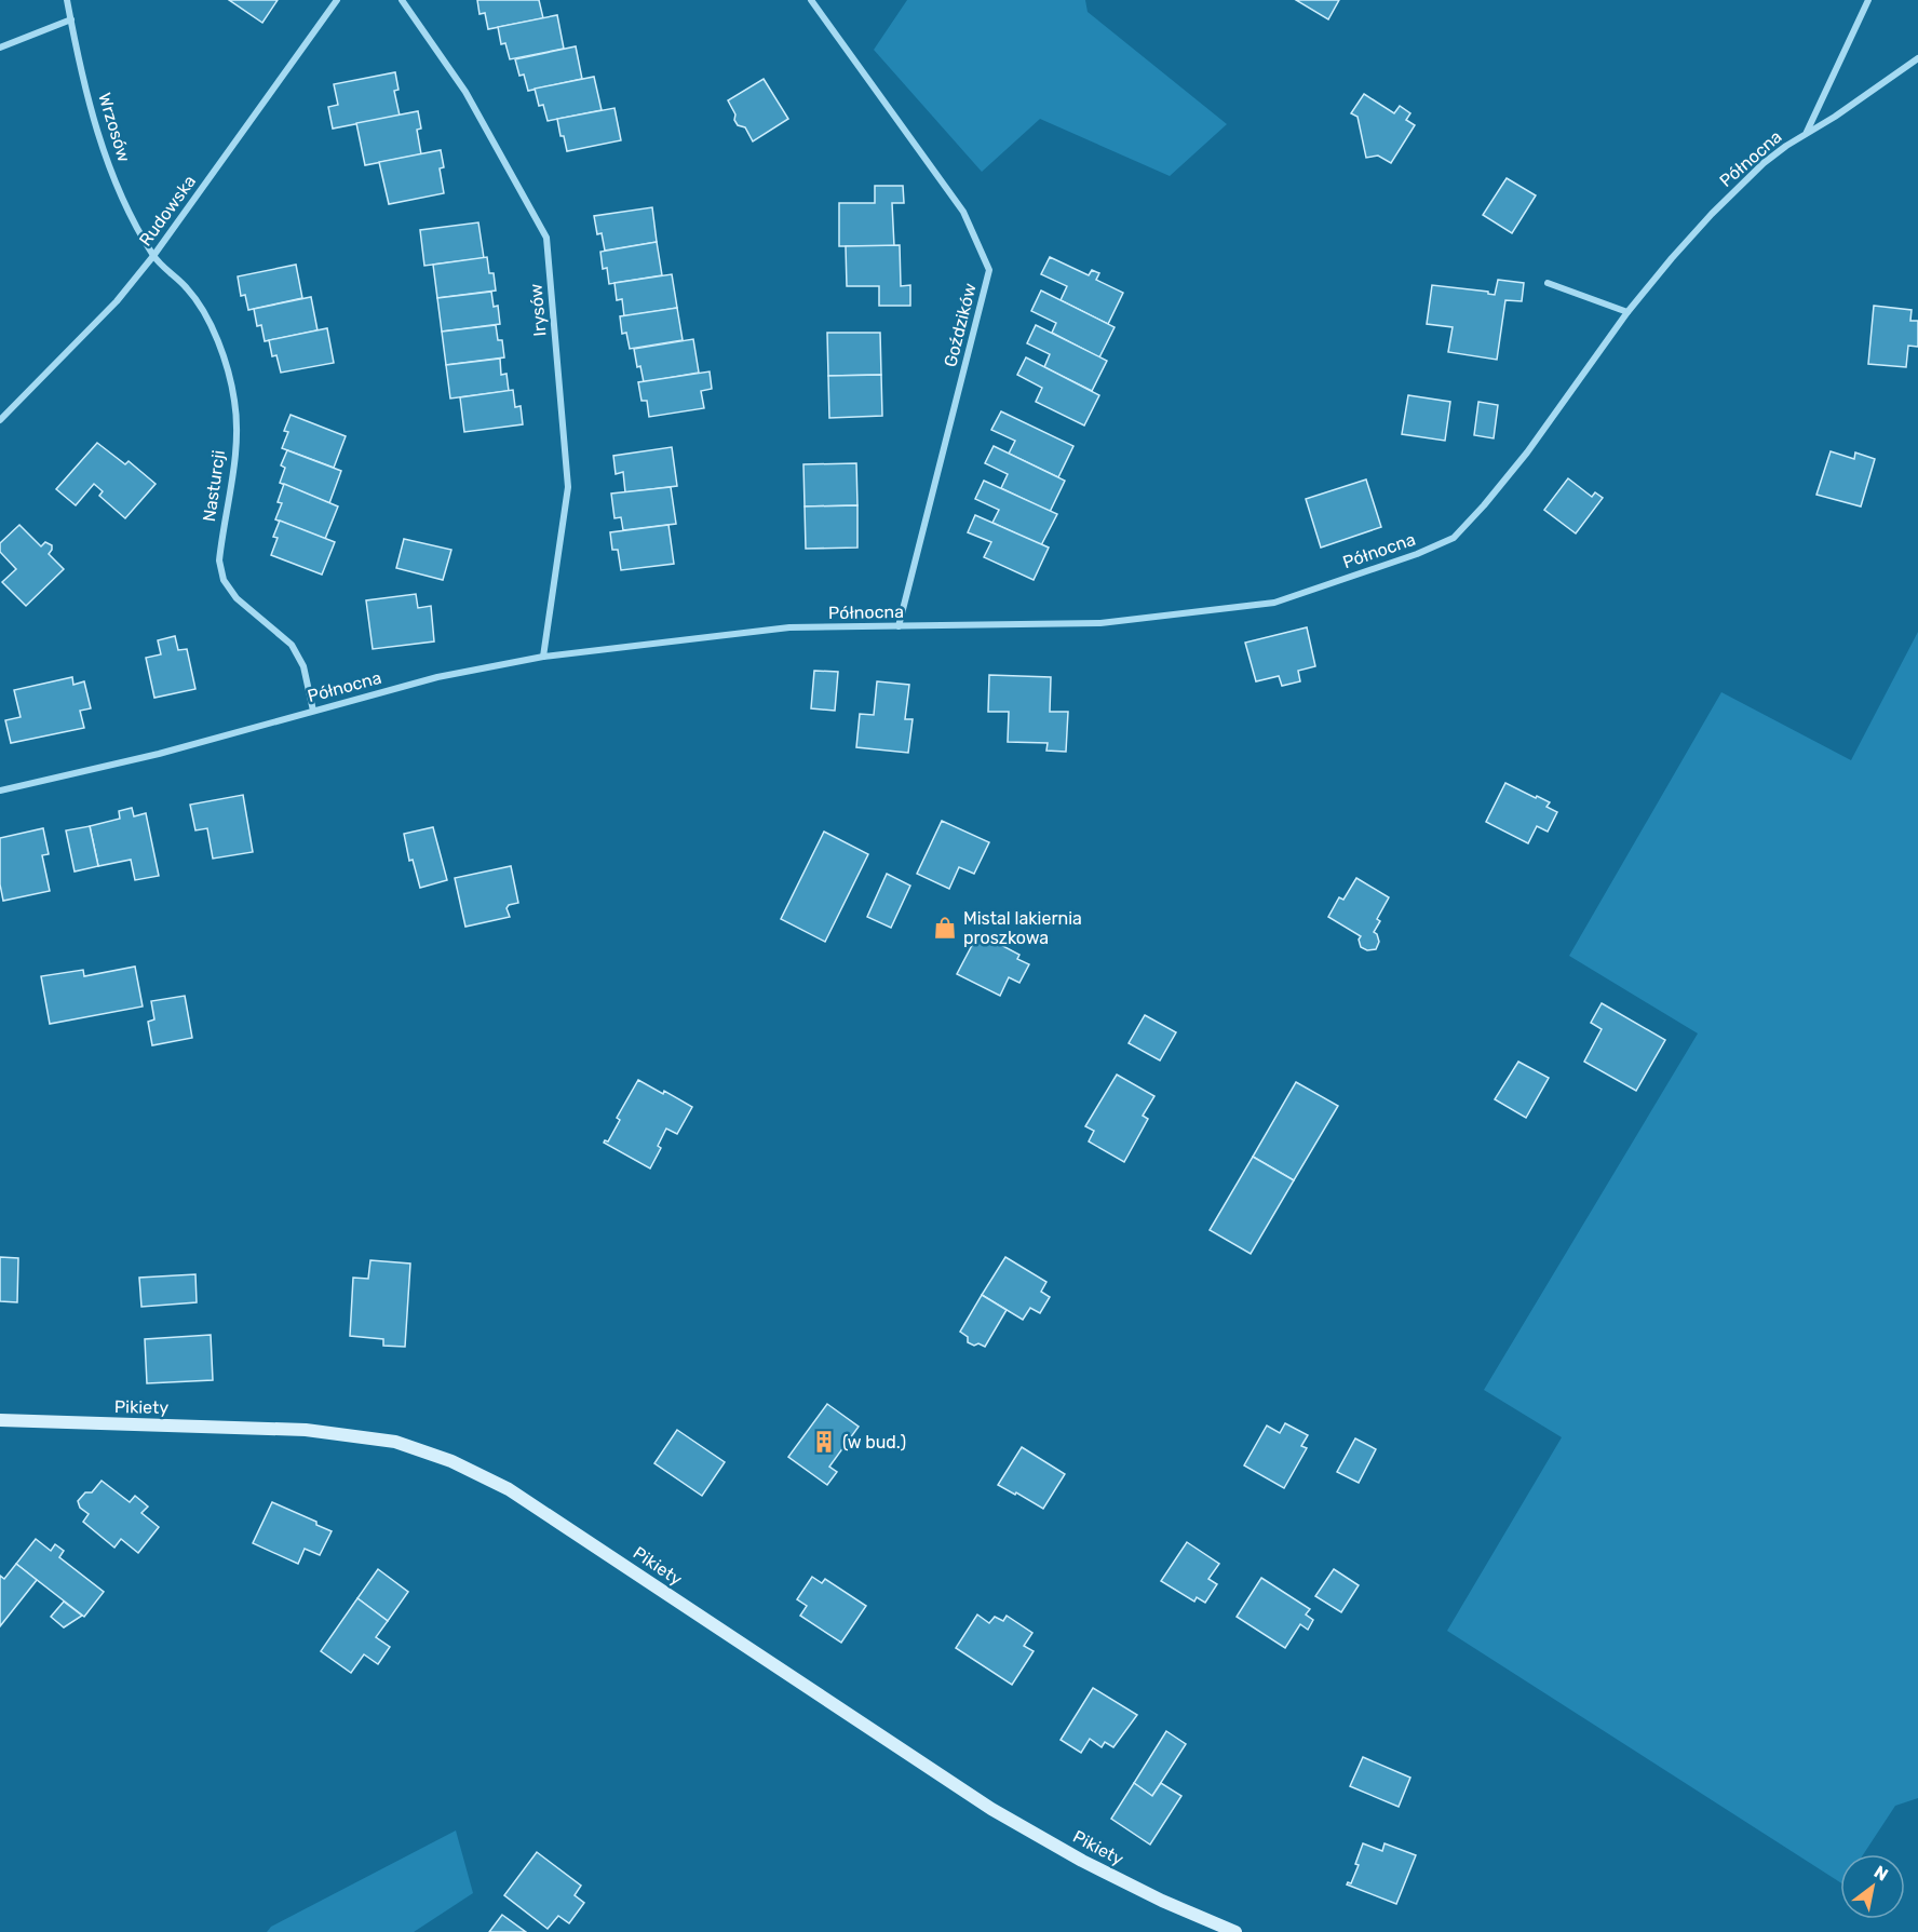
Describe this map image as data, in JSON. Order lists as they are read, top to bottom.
{
  "streets": {
    "street": [
      "Wrzosów",
      "Północna",
      "Rudowska",
      "Irysów",
      "Goździków",
      "Nasturcji",
      "Pikiety"
    ]
  },
  "crossings": [
    ["Wrzosów", "Rudowska"],
    ["Wrzosów", "Nasturcji"],
    ["Północna", "Irysów"],
    ["Północna", "Goździków"],
    ["Północna", "Nasturcji"],
    ["Rudowska", "Nasturcji"]
  ],
  "places": {
    "shop": ["Mistal lakiernia proszkowa"],
    "building": ["(w bud.)"]
  },
  "north": "top right"
}
